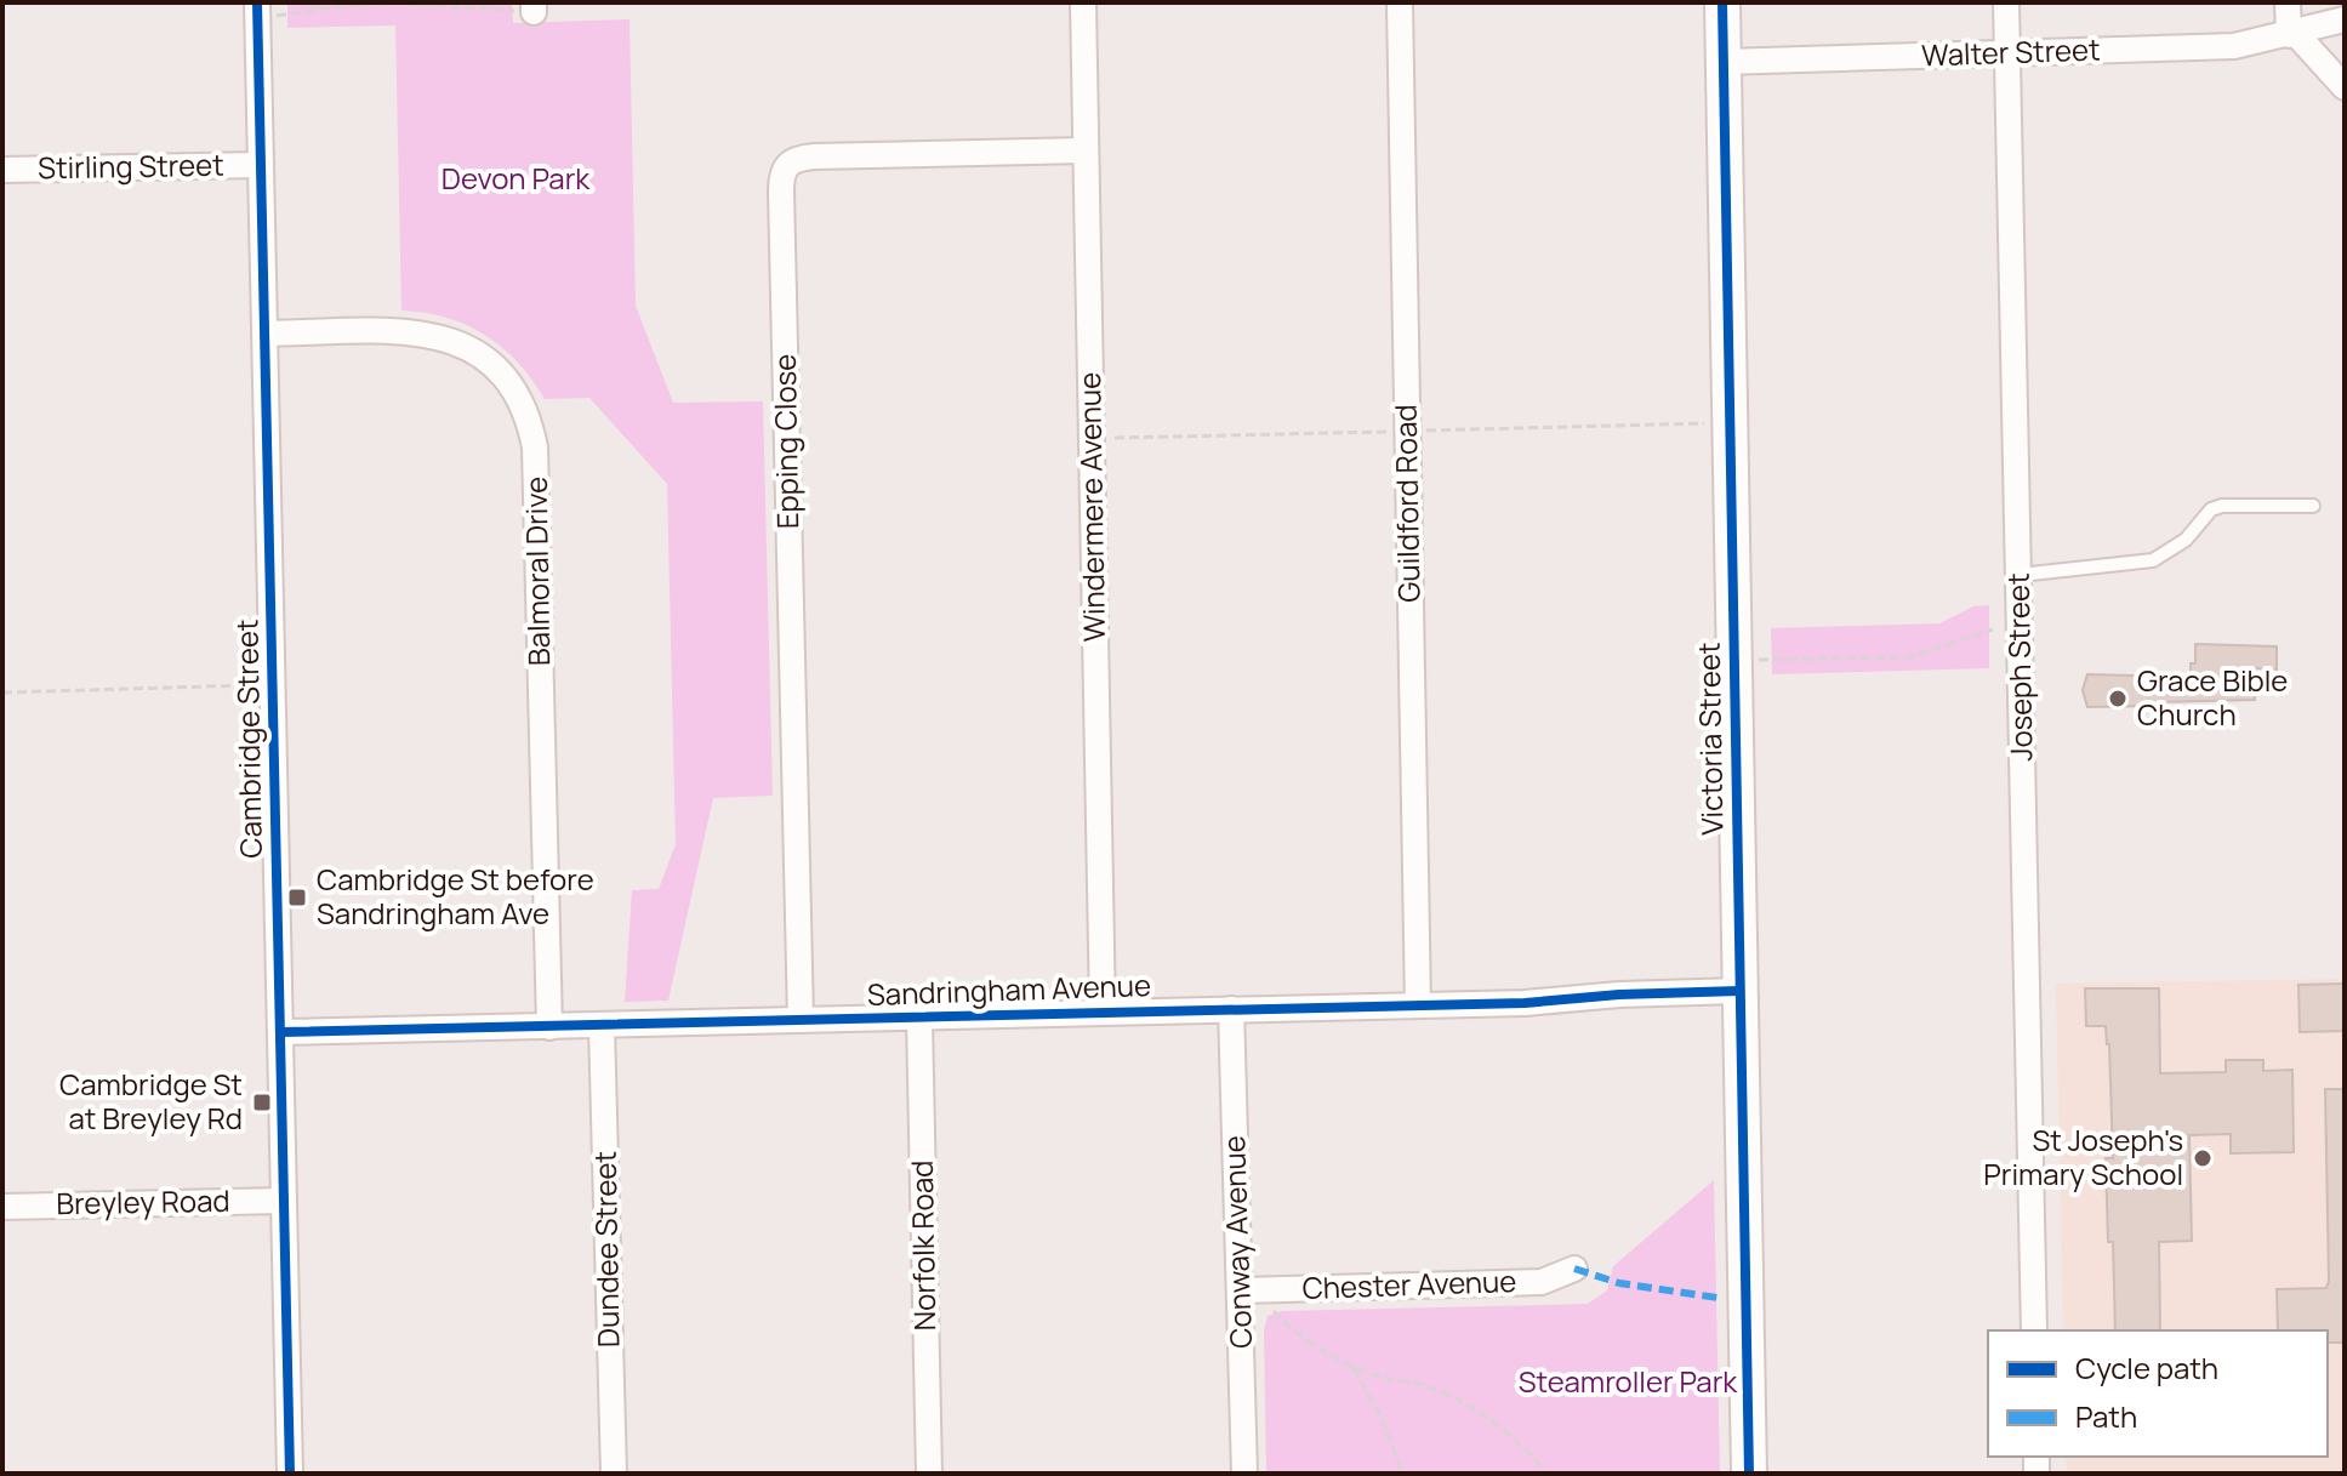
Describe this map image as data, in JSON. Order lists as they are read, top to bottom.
{
  "streets": {
    "street": [
      "Walter Street",
      "Stirling Street",
      "Epping Close",
      "Guildford Road",
      "Windermere Avenue",
      "Balmoral Drive",
      "Joseph Street",
      "Cambridge Street",
      "Victoria Street",
      "Sandringham Avenue",
      "Breyley Road",
      "Conway Avenue",
      "Norfolk Road",
      "Dundee Street",
      "Chester Avenue"
    ]
  },
  "crossings": [
    ["Walter Street", "Joseph Street"],
    ["Walter Street", "Victoria Street"],
    ["Stirling Street", "Cambridge Street"],
    ["Epping Close", "Windermere Avenue"],
    ["Epping Close", "Sandringham Avenue"],
    ["Guildford Road", "Sandringham Avenue"],
    ["Windermere Avenue", "Sandringham Avenue"],
    ["Balmoral Drive", "Cambridge Street"],
    ["Balmoral Drive", "Sandringham Avenue"],
    ["Cambridge Street", "Sandringham Avenue"],
    ["Cambridge Street", "Breyley Road"],
    ["Victoria Street", "Sandringham Avenue"],
    ["Sandringham Avenue", "Conway Avenue"],
    ["Sandringham Avenue", "Norfolk Road"],
    ["Sandringham Avenue", "Dundee Street"],
    ["Conway Avenue", "Chester Avenue"]
  ],
  "parks": ["Devon Park", "Steamroller Park"],
  "places": {
    "other": ["Grace Bible Church", "St Joseph's Primary School"],
    "transit": ["Cambridge St before Sandringham Ave", "Cambridge St at Breyley Rd"]
  },
  "legend": ["Cycle path", "Path"]
}
